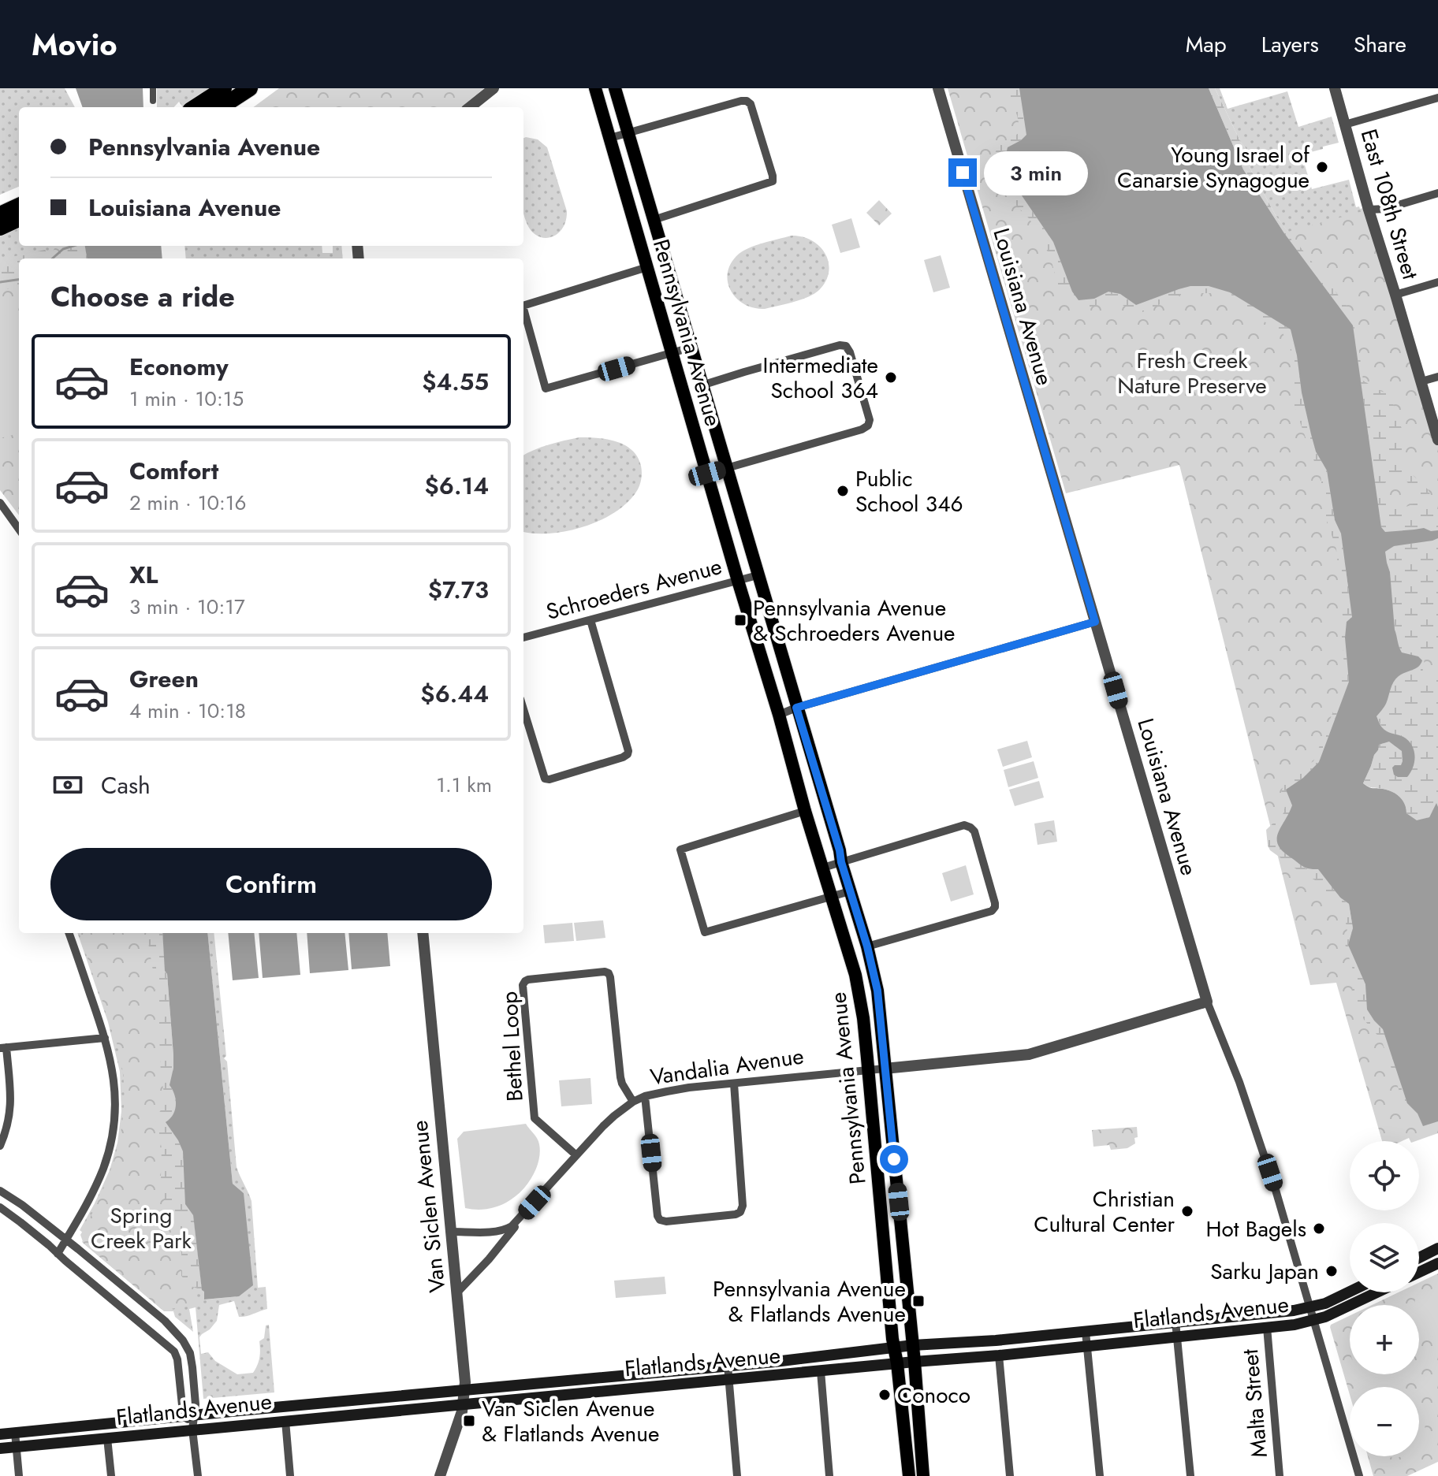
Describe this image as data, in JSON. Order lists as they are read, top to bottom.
{
  "streets": {
    "main road": ["Pennsylvania Avenue", "Flatlands Avenue"],
    "street": [
      "East 108th Street",
      "Louisiana Avenue",
      "Schroeders Avenue",
      "Bethel Loop",
      "Vandalia Avenue",
      "Van Siclen Avenue",
      "Malta Street"
    ]
  },
  "crossings": [
    ["Louisiana Avenue", "Vandalia Avenue"],
    ["Louisiana Avenue", "Flatlands Avenue"],
    ["Pennsylvania Avenue", "Schroeders Avenue"],
    ["Pennsylvania Avenue", "Vandalia Avenue"],
    ["Pennsylvania Avenue", "Flatlands Avenue"],
    ["Bethel Loop", "Vandalia Avenue"],
    ["Vandalia Avenue", "Van Siclen Avenue"],
    ["Van Siclen Avenue", "Flatlands Avenue"],
    ["Flatlands Avenue", "Malta Street"]
  ],
  "parks": ["Fresh Creek Nature Preserve", "Spring Creek Park"],
  "places": {
    "other": [
      "Young Israel of Canarsie Synagogue",
      "Intermediate School 364",
      "Public School 346",
      "Christian Cultural Center",
      "Hot Bagels",
      "Sarku Japan",
      "Conoco"
    ],
    "transit": ["Pennsylvania Avenue & Schroeders Avenue", "Pennsylvania Avenue & Flatlands Avenue", "Van Siclen Avenue & Flatlands Avenue"]
  },
  "page": {
    "header": "Movio",
    "nav": ["Map", "Layers", "Share"],
    "banner": ["Pennsylvania Avenue", "Louisiana Avenue"],
    "bubble": "3 min",
    "heading": "Choose a ride",
    "list": [
      {
        "name": "Economy",
        "note": "1 min · 10:15",
        "value": "$4.55"
      },
      {
        "name": "Comfort",
        "note": "2 min · 10:16",
        "value": "$6.14"
      },
      {
        "name": "XL",
        "note": "3 min · 10:17",
        "value": "$7.73"
      },
      {
        "name": "Green",
        "note": "4 min · 10:18",
        "value": "$6.44"
      }
    ],
    "pay": ["Cash", "1.1 km"],
    "buttons": "Confirm",
    "map_buttons": ["+", "−"]
  }
}
